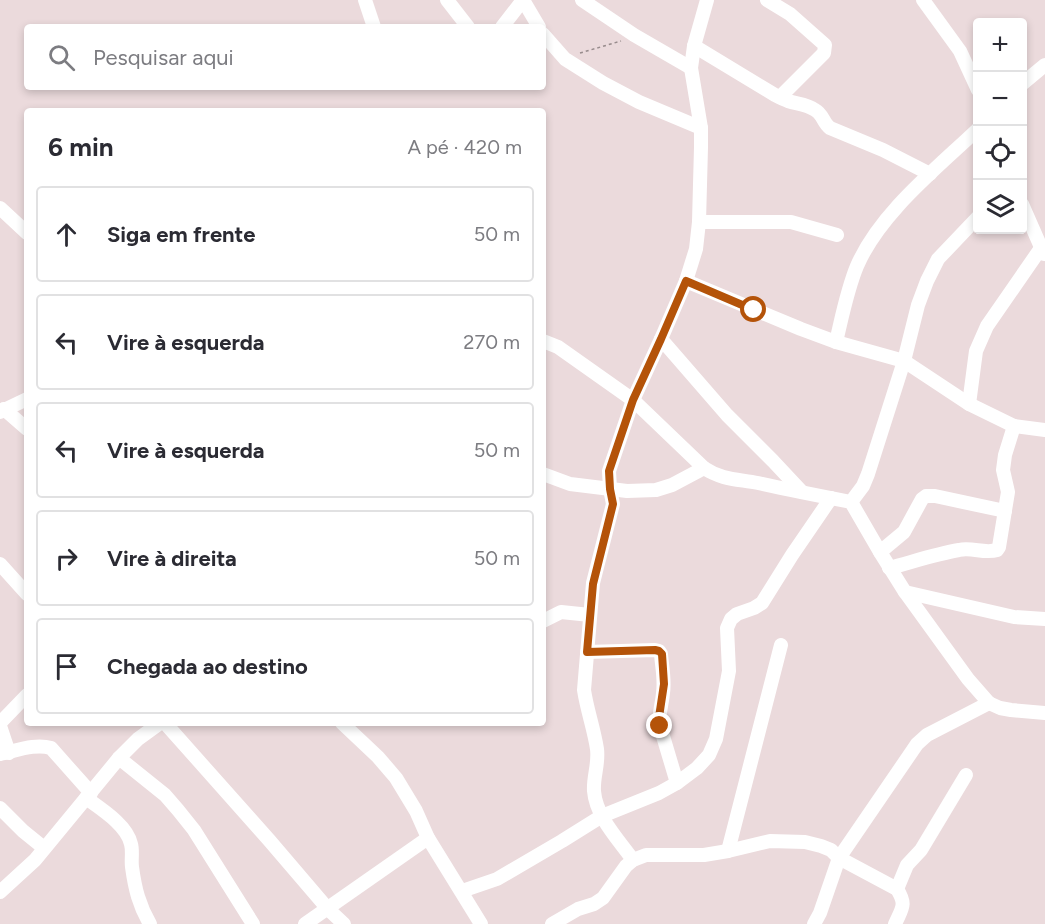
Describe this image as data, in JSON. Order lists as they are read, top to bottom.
{
  "page": {
    "map_buttons": ["+", "−"],
    "search": "Pesquisar aqui",
    "heading": ["6 min", "A pé · 420 m"],
    "list": [
      ["Siga em frente", "50 m"],
      ["Vire à esquerda", "270 m"],
      ["Vire à esquerda", "50 m"],
      ["Vire à direita", "50 m"],
      "Chegada ao destino"
    ]
  }
}
